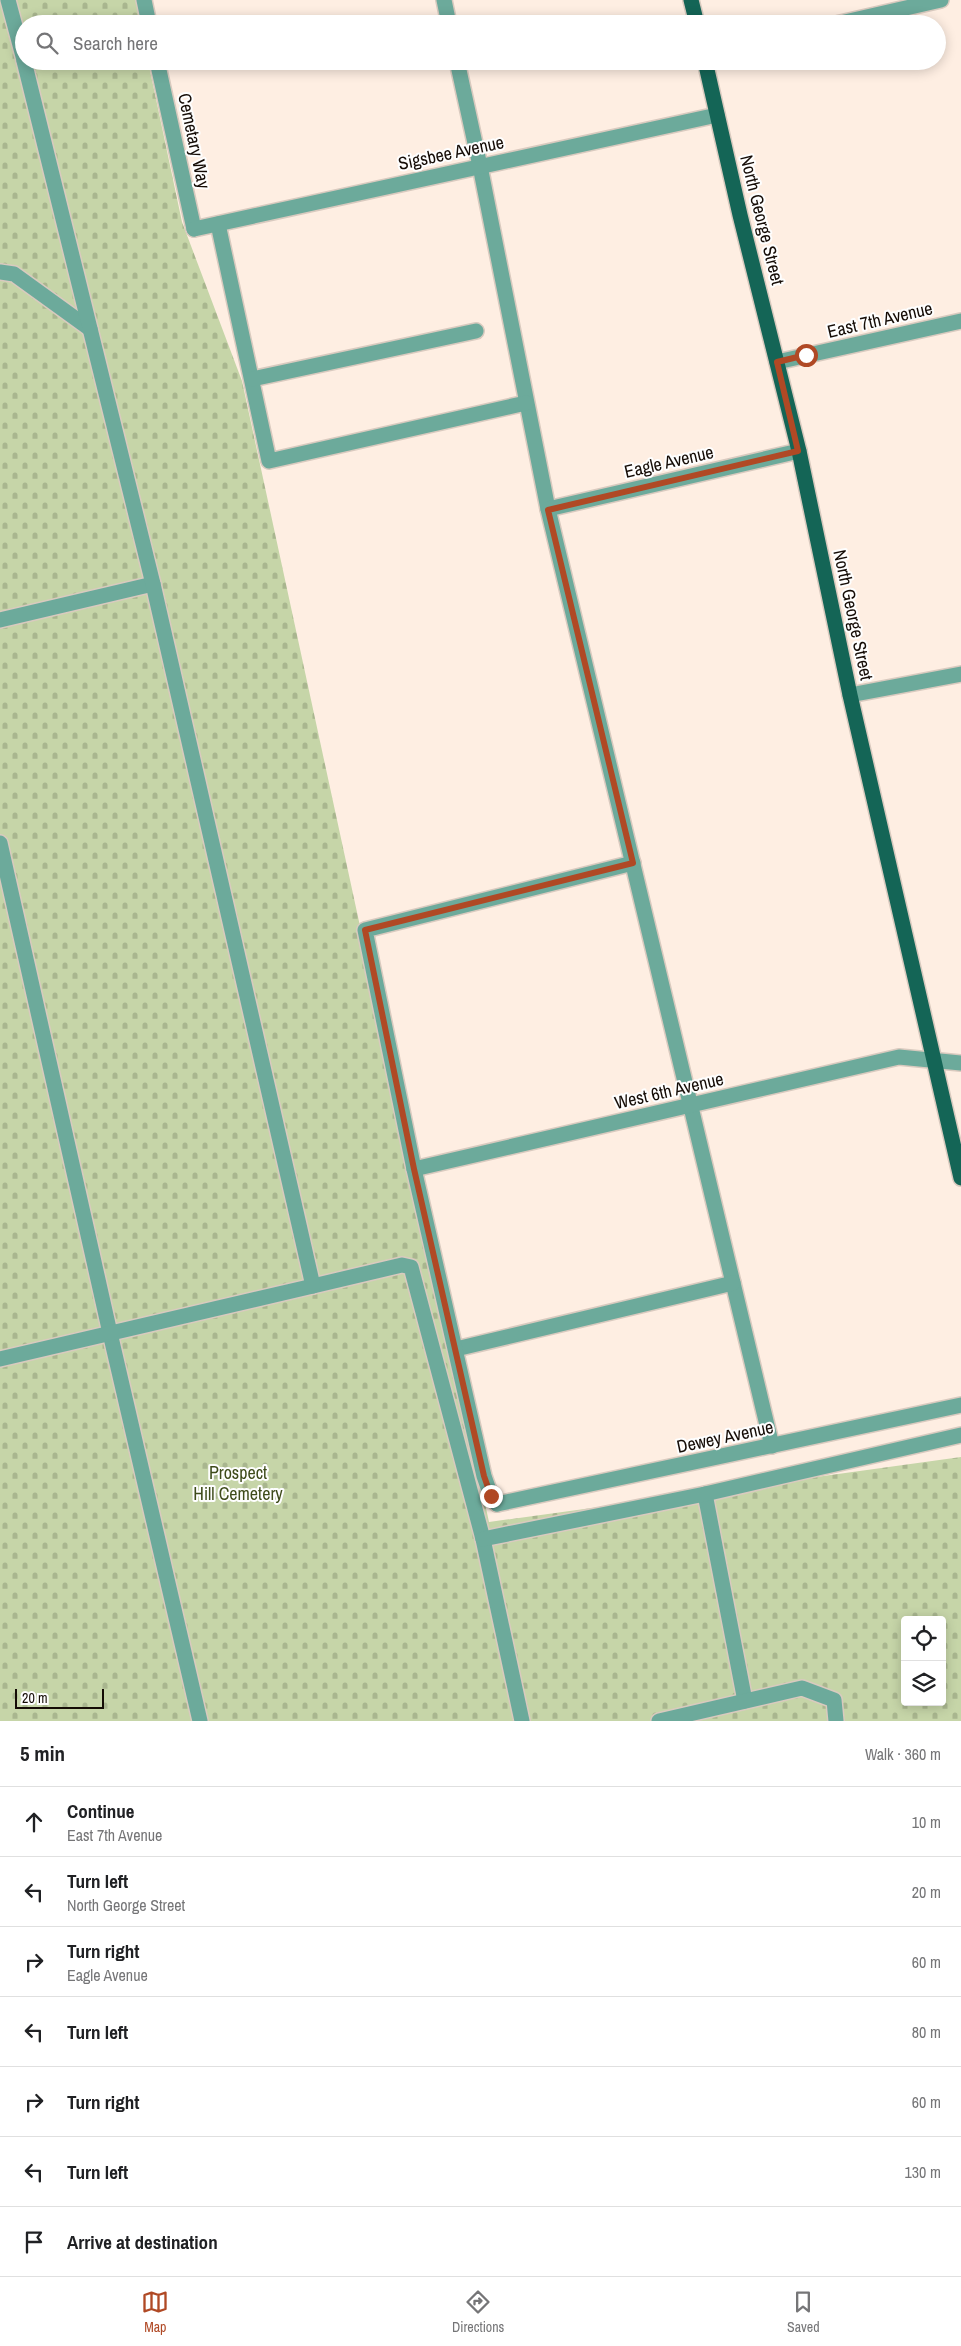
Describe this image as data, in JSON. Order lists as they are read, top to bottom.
{
  "streets": {
    "main road": ["North George Street"],
    "street": [
      "Cemetary Way",
      "Sigsbee Avenue",
      "East 7th Avenue",
      "Eagle Avenue",
      "West 6th Avenue",
      "Dewey Avenue"
    ]
  },
  "crossings": [
    ["Cemetary Way", "Sigsbee Avenue"],
    ["Sigsbee Avenue", "North George Street"],
    ["North George Street", "East 7th Avenue"],
    ["North George Street", "Eagle Avenue"],
    ["North George Street", "West 6th Avenue"]
  ],
  "parks": ["Prospect Hill Cemetery"],
  "scale_bar": "20 m",
  "page": {
    "search": "Search here",
    "scale": "20 m",
    "heading": ["5 min", "Walk · 360 m"],
    "list": [
      ["Continue", "East 7th Avenue", "10 m"],
      ["Turn left", "North George Street", "20 m"],
      ["Turn right", "Eagle Avenue", "60 m"],
      ["Turn left", "80 m"],
      ["Turn right", "60 m"],
      ["Turn left", "130 m"],
      "Arrive at destination"
    ],
    "nav": ["Map", "Directions", "Saved"]
  }
}
